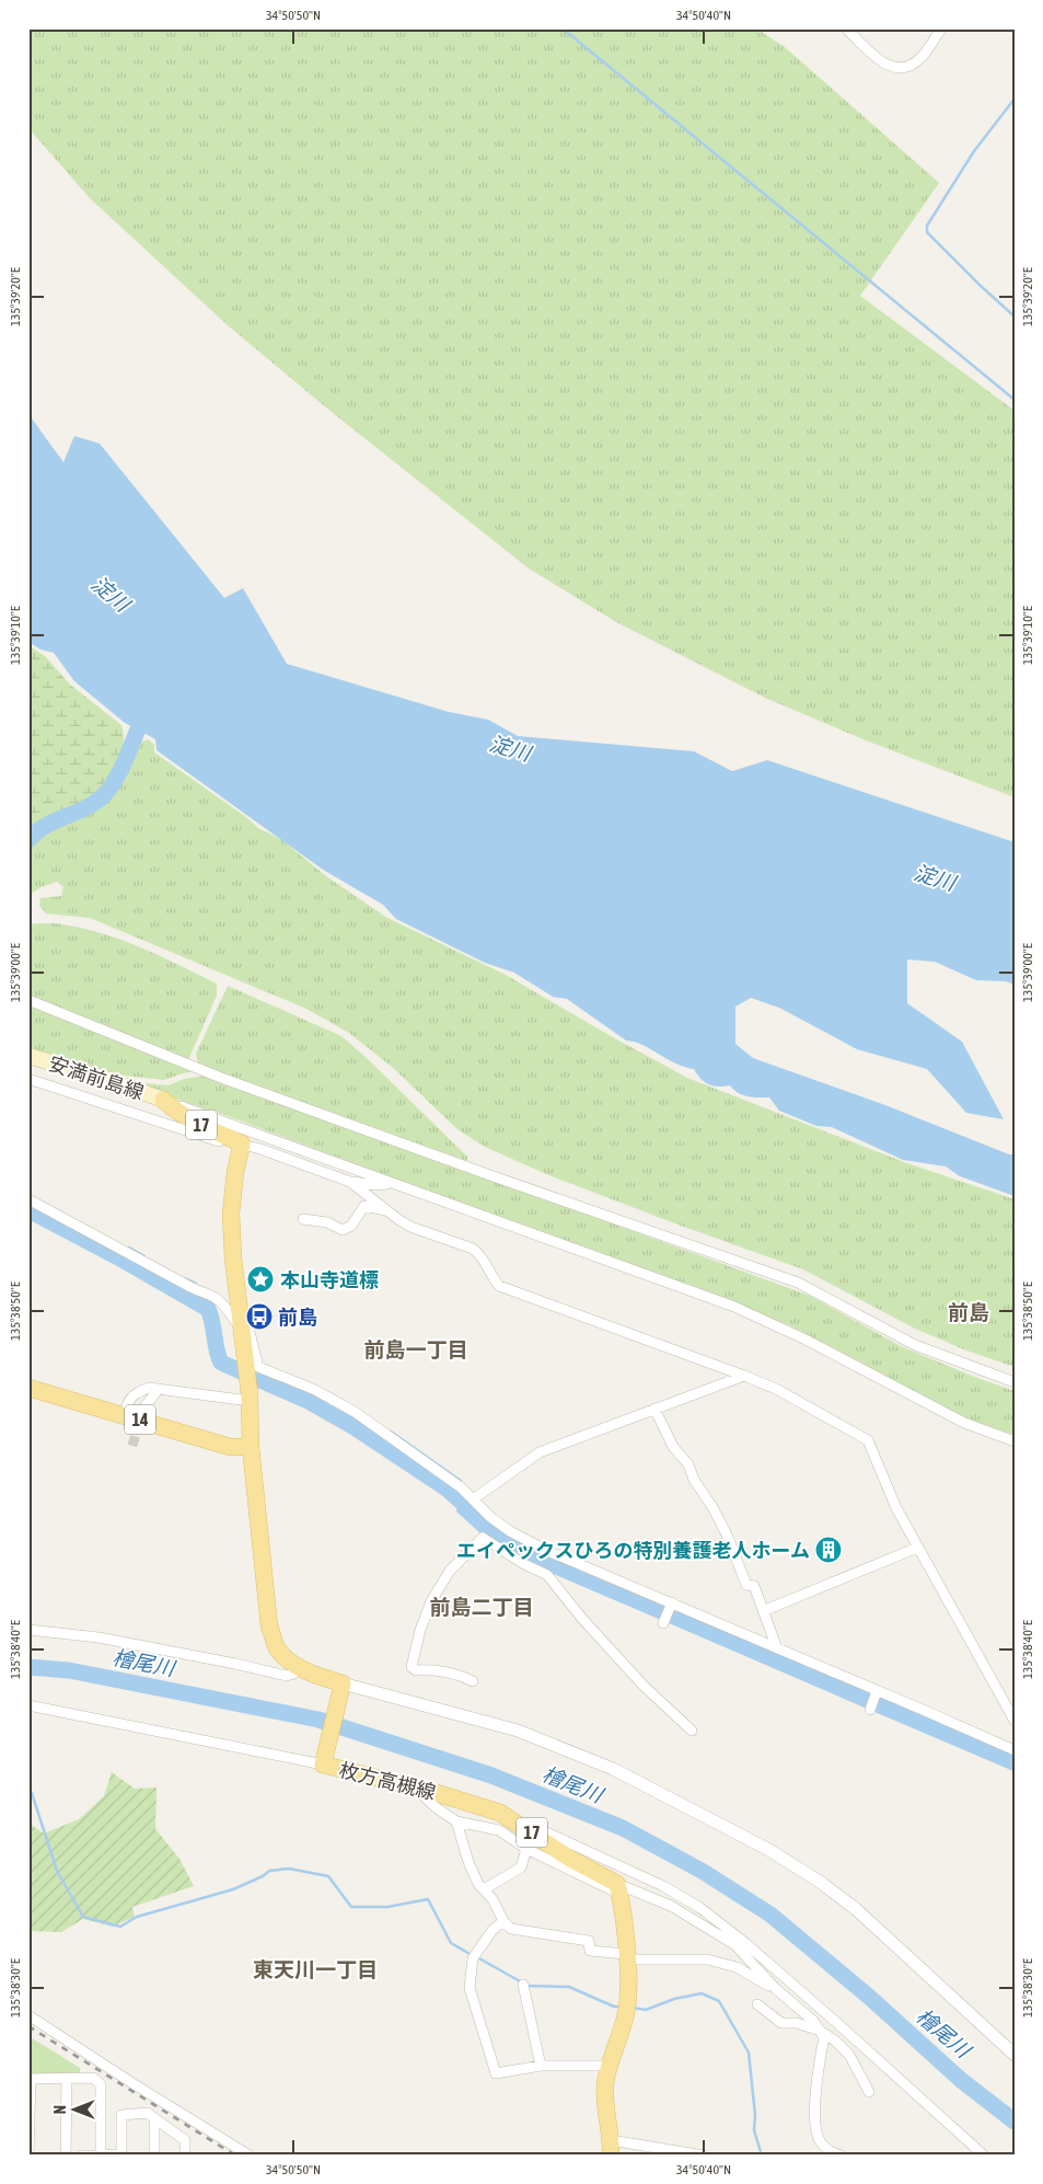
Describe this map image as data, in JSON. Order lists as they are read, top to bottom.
{
  "streets": {
    "main road": [
      "安満前島線",
      "17",
      "14",
      "枚方高槻線"
    ]
  },
  "crossings": [
    ["安満前島線", "17"],
    ["17", "14"],
    ["17", "枚方高槻線"]
  ],
  "districts": [
    "前島",
    "前島一丁目",
    "前島二丁目",
    "東天川一丁目"
  ],
  "water": ["淀川", "檜尾川"],
  "places": {
    "place": ["本山寺道標"],
    "bus stop": ["前島"],
    "building": ["エイぺックスひろの特別養護老人ホーム"]
  },
  "north": "left",
  "coordinates": [
    "34°50'50\"N",
    "34°50'40\"N",
    "135°39'20\"E",
    "135°39'10\"E",
    "135°39'00\"E",
    "135°38'50\"E",
    "135°38'40\"E",
    "135°38'30\"E"
  ]
}
